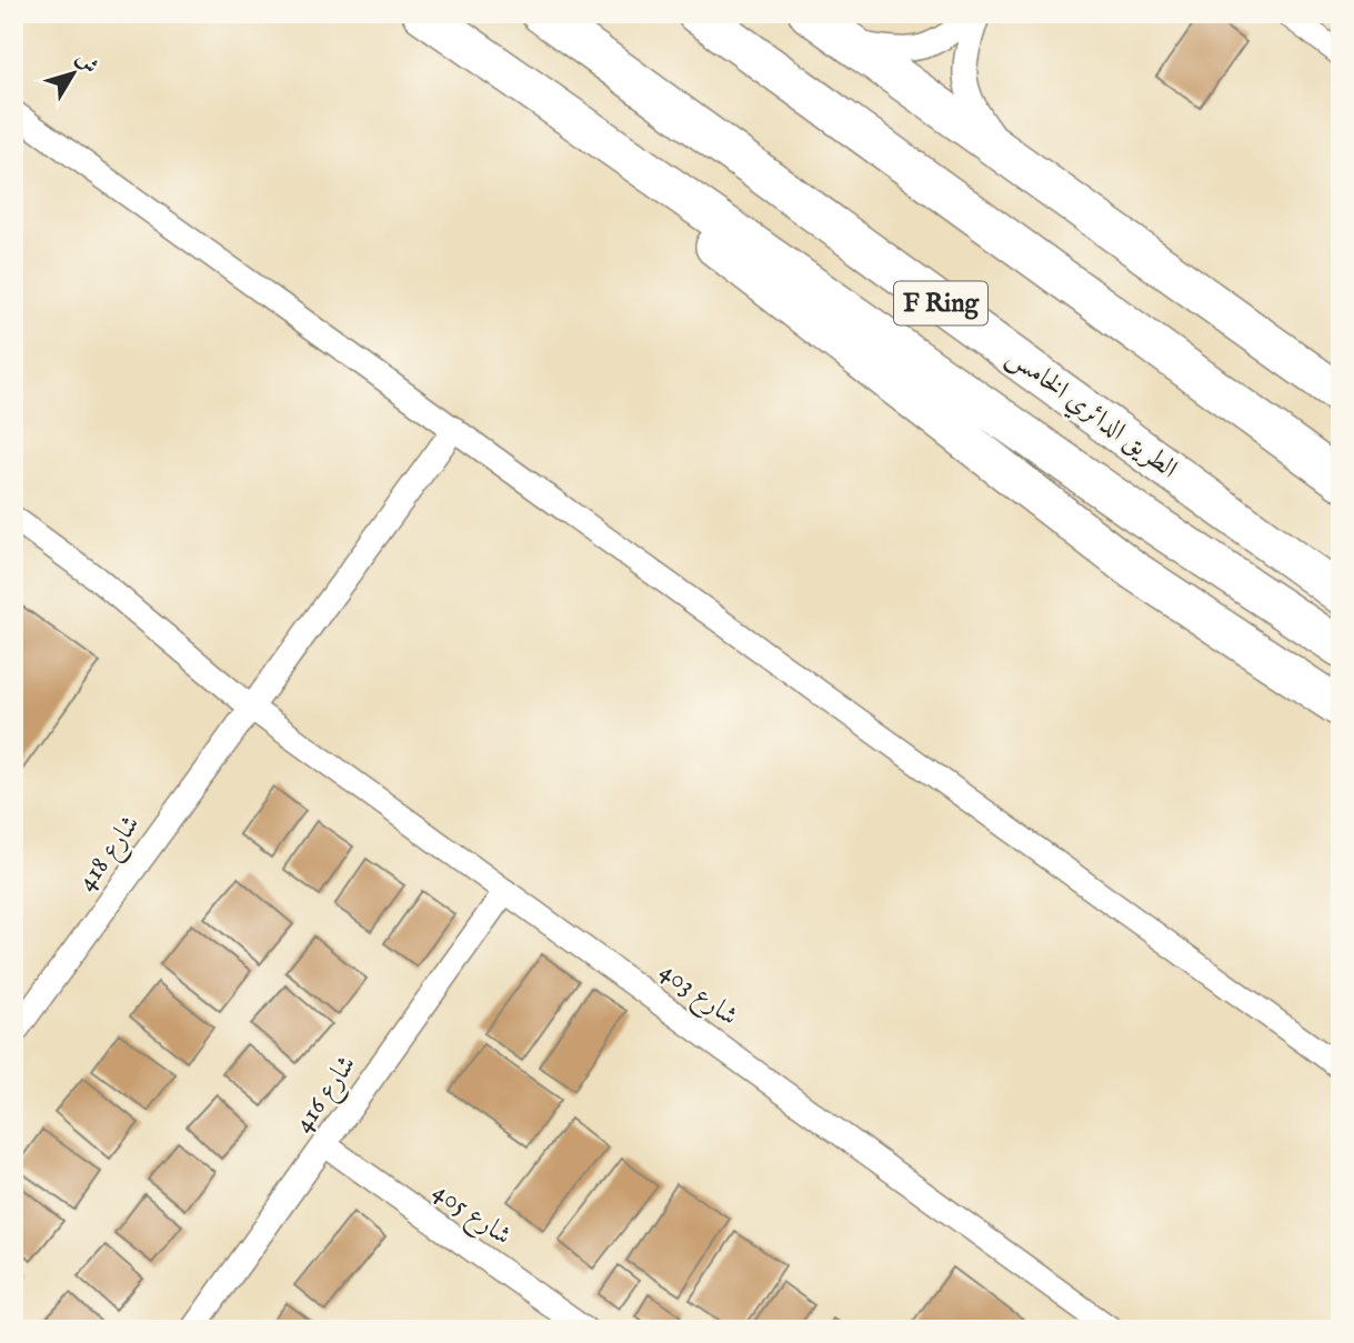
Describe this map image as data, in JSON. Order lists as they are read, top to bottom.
{
  "streets": {
    "highway": ["F Ring", "الطريق الدائري الخامس"],
    "street": [
      "شارع 418",
      "شارع 403",
      "شارع 416",
      "شارع 405"
    ]
  },
  "crossings": [
    ["شارع 418", "شارع 403"],
    ["شارع 403", "شارع 416"],
    ["شارع 416", "شارع 405"]
  ],
  "north": "top right"
}
